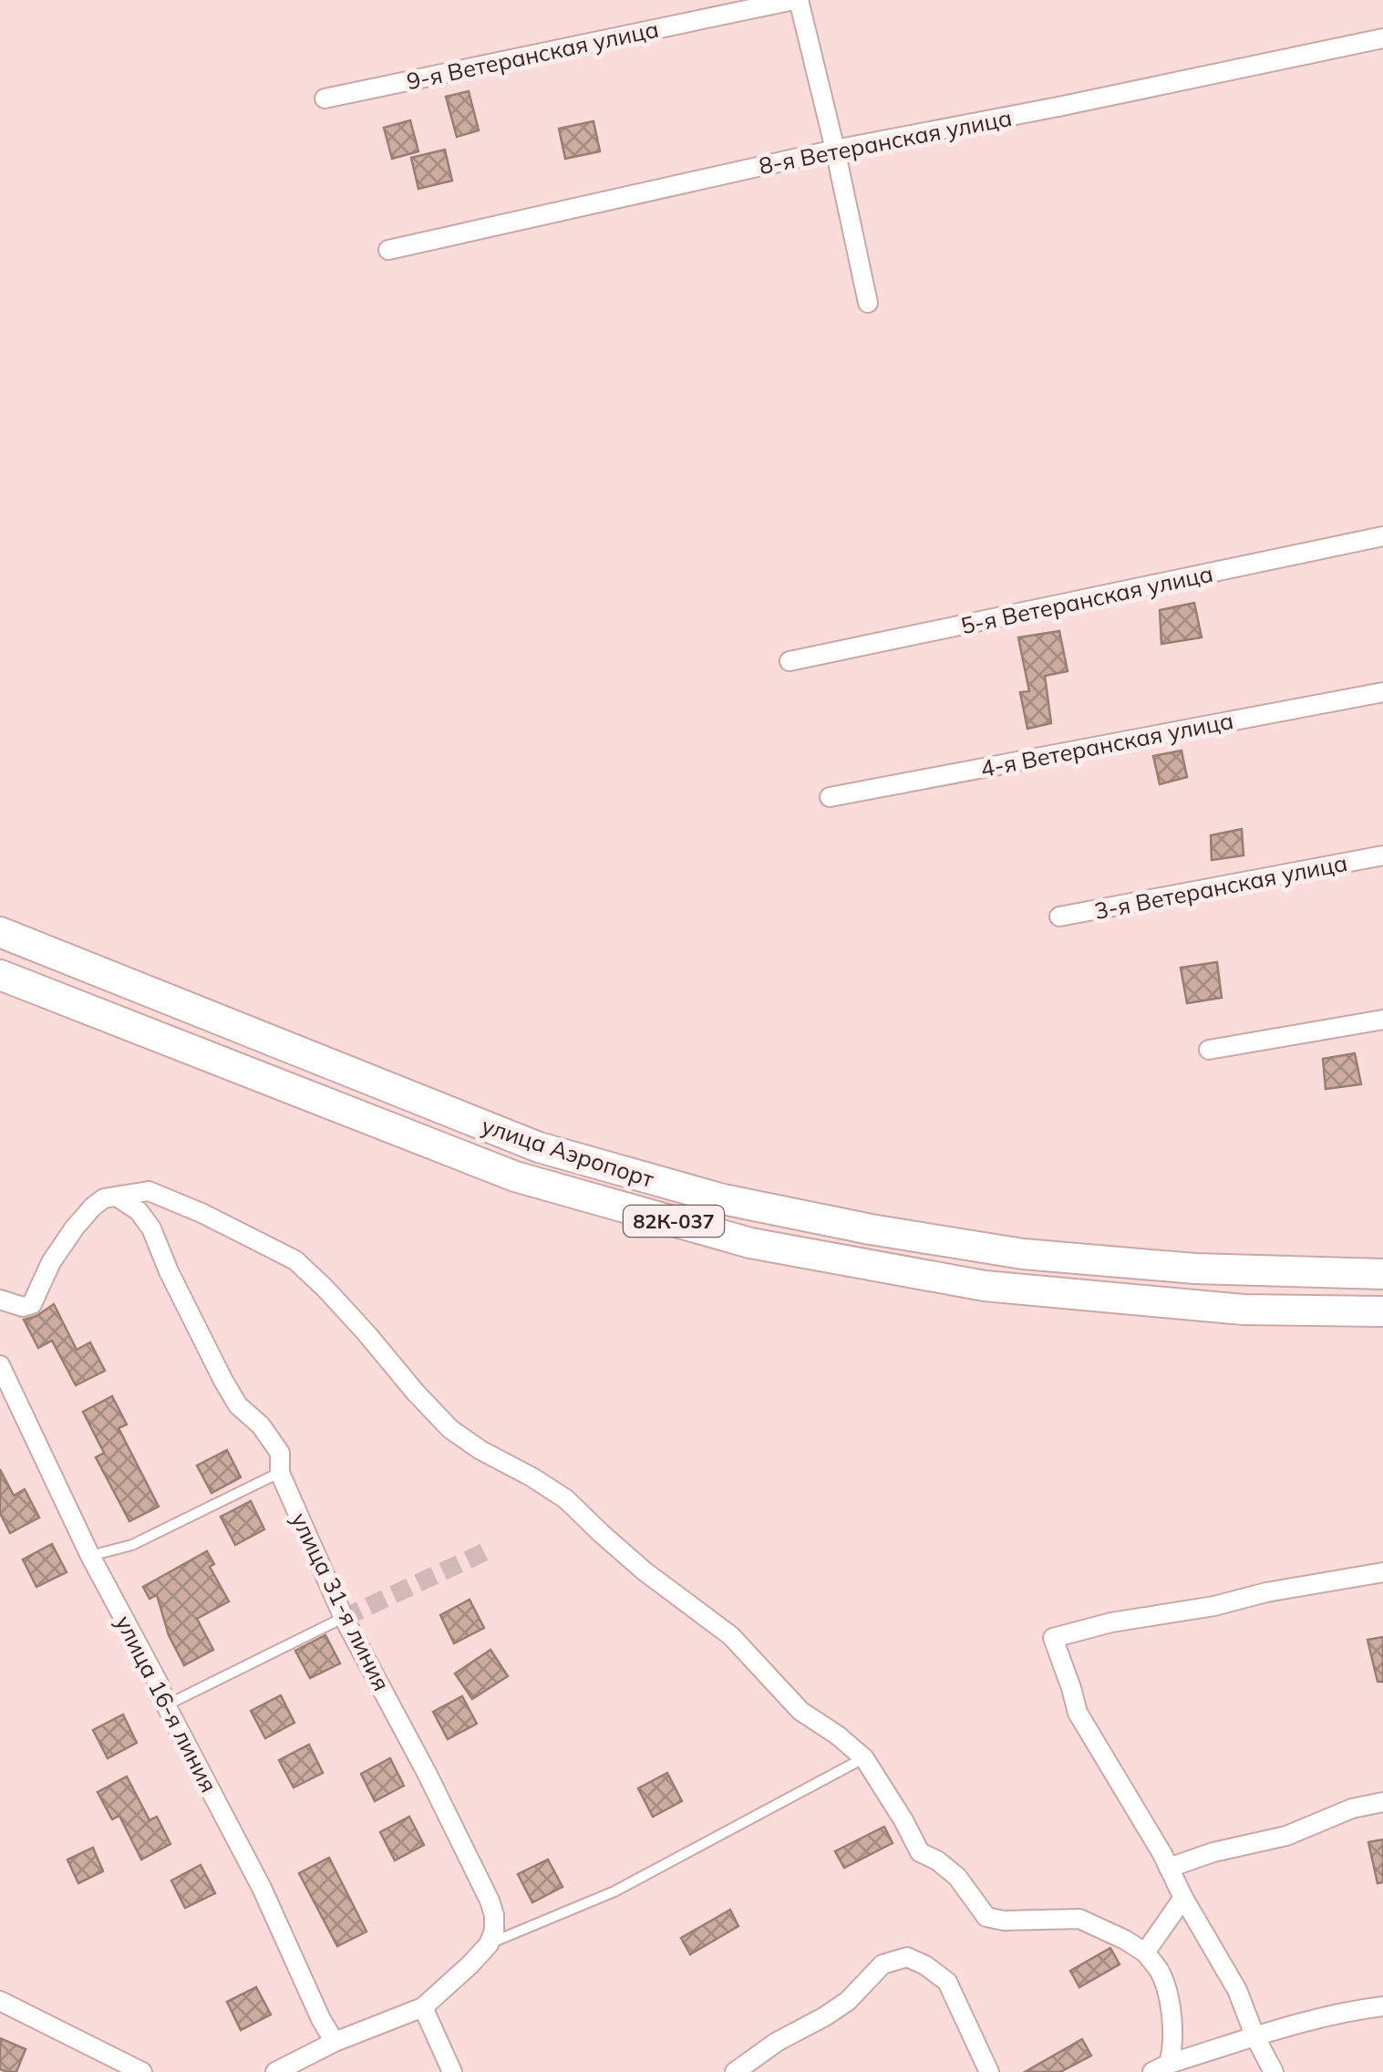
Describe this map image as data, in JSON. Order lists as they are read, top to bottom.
{
  "streets": {
    "main road": ["улица Аэропорт", "82К-037"],
    "street": [
      "9-я Ветеранская улица",
      "8-я Ветеранская улица",
      "5-я Ветеранская улица",
      "4-я Ветеранская улица",
      "3-я Ветеранская улица",
      "улица 31-я линия",
      "улица 16-я линия"
    ]
  }
}
